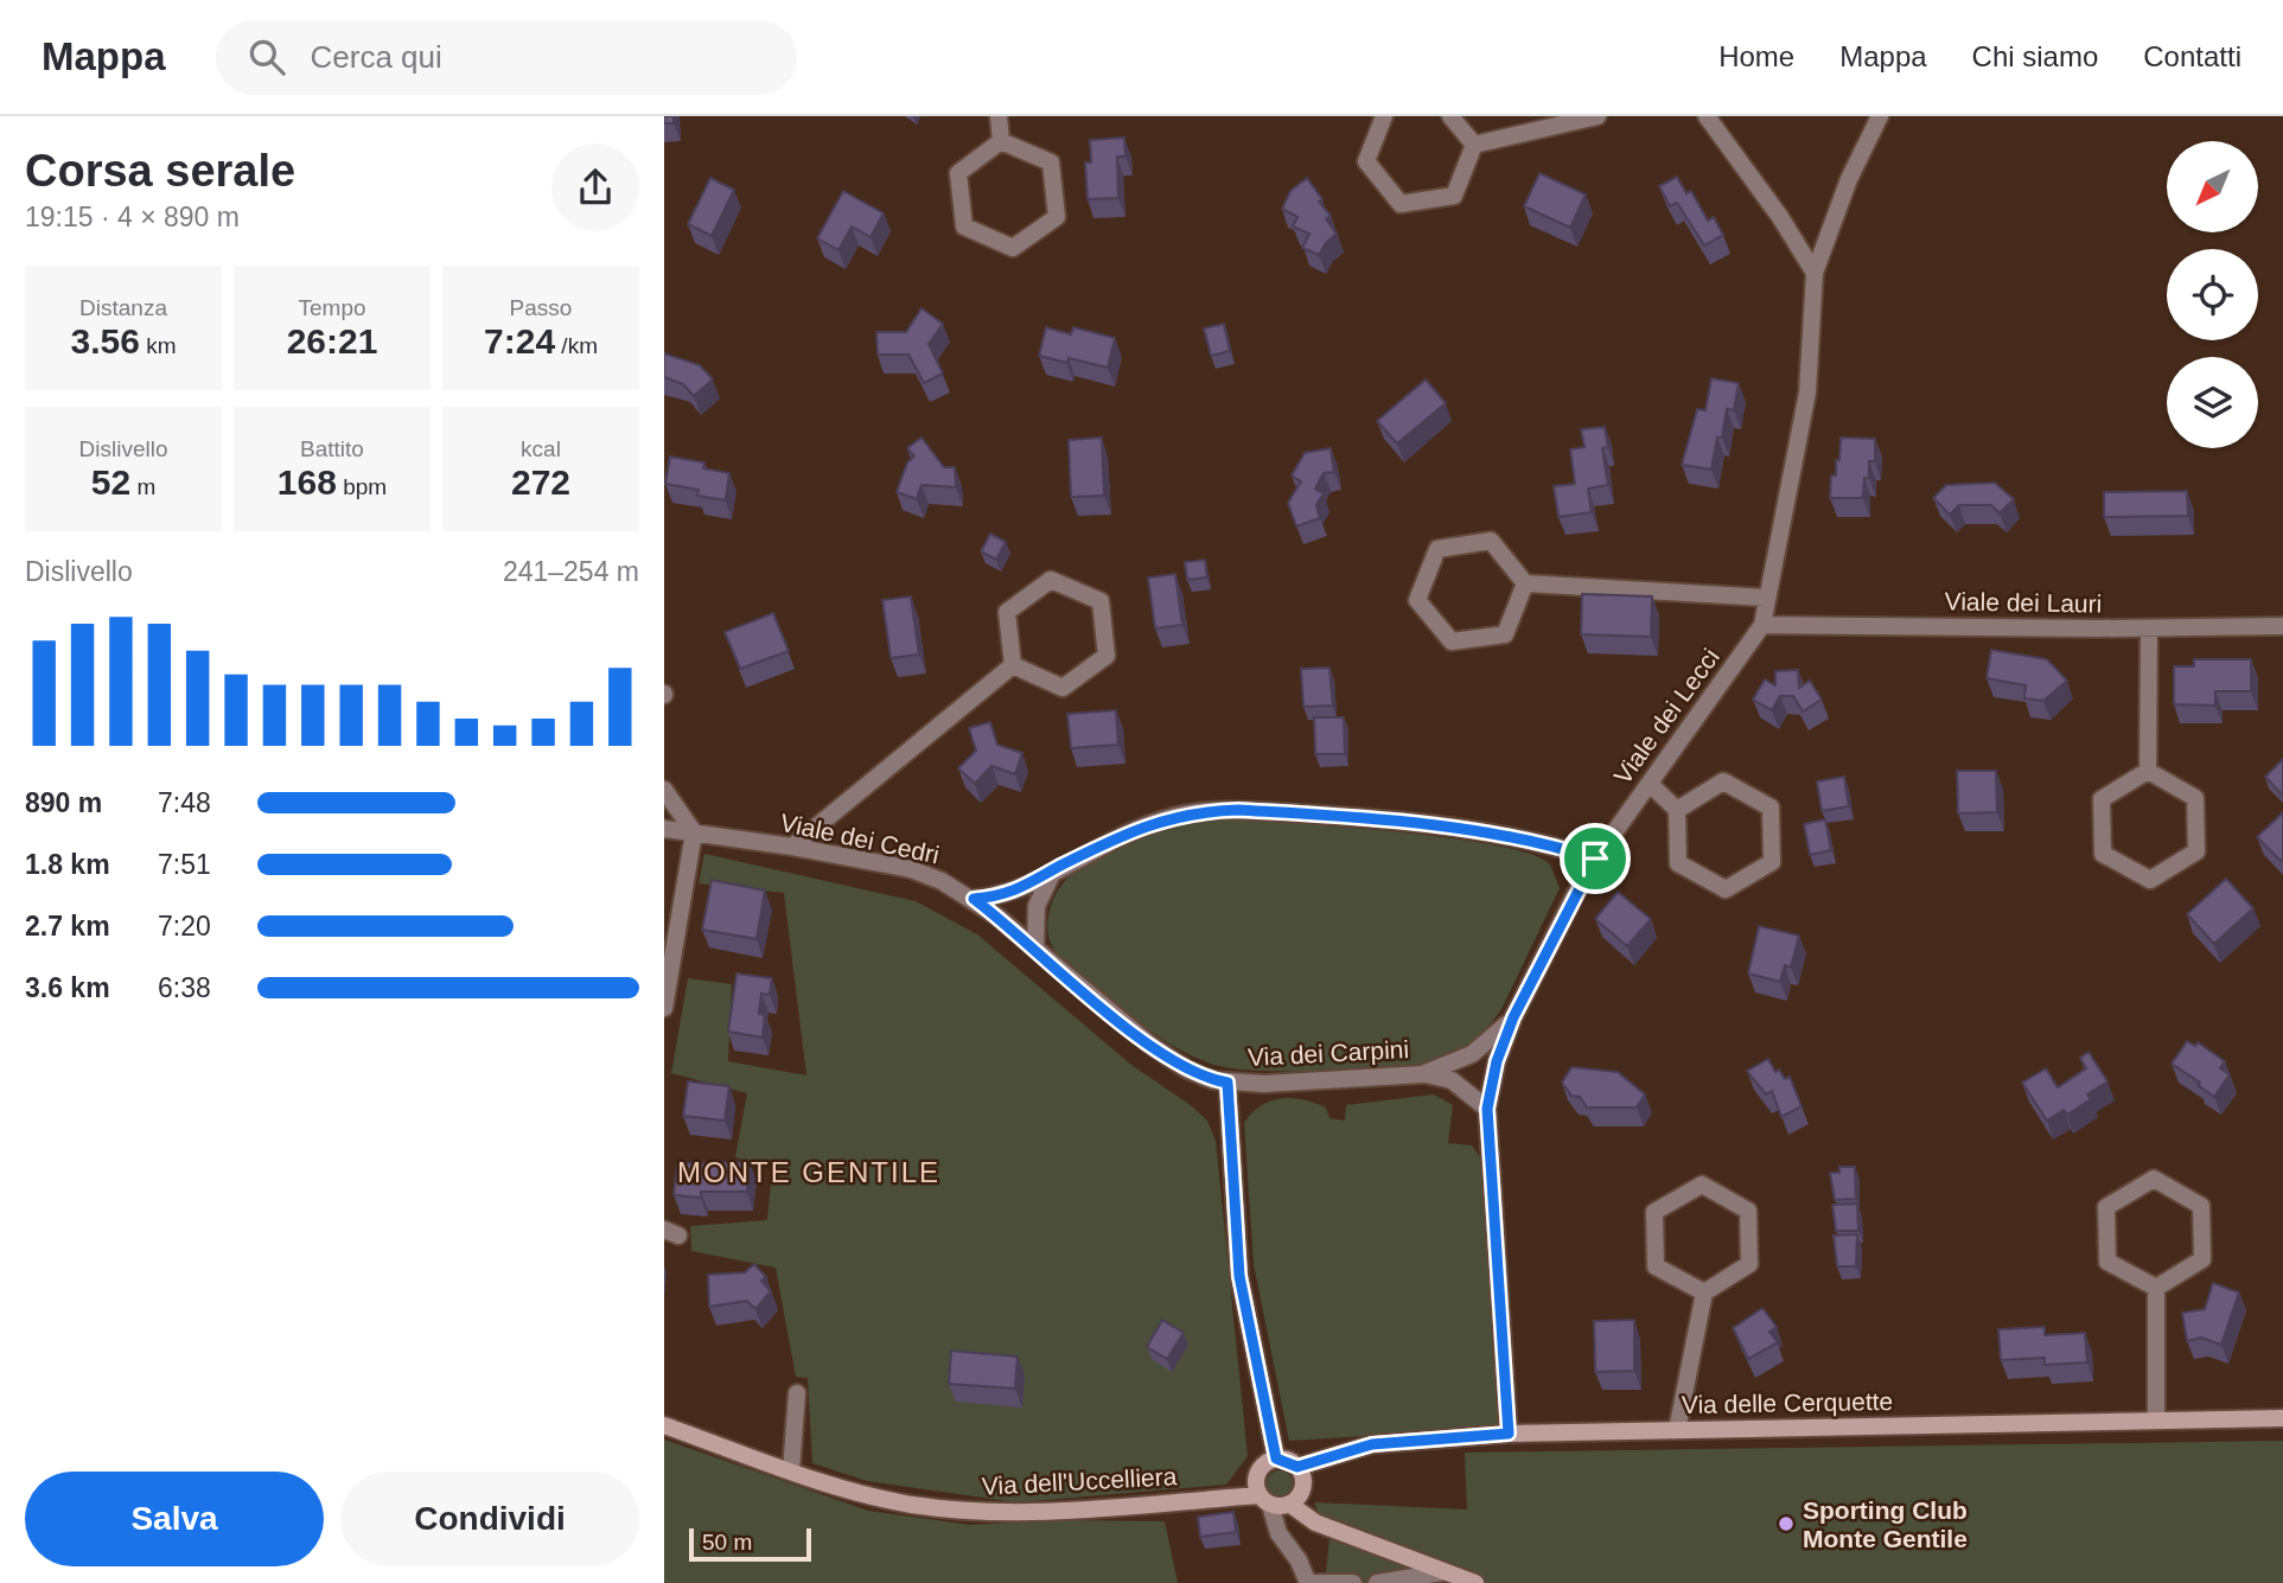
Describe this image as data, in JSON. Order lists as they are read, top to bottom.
{
  "streets": {
    "street": [
      "Viale dei Lauri",
      "Viale dei Lecci",
      "Viale dei Cedri",
      "Via dei Carpini",
      "Via delle Cerquette",
      "Via dell'Uccelliera"
    ]
  },
  "crossings": [
    ["Viale dei Lauri", "Viale dei Lecci"],
    ["Viale dei Lecci", "Via dei Carpini"],
    ["Viale dei Lecci", "Via delle Cerquette"],
    ["Viale dei Cedri", "Via dei Carpini"],
    ["Via delle Cerquette", "Via dell'Uccelliera"]
  ],
  "districts": ["MONTE GENTILE"],
  "places": ["Sporting Club Monte Gentile"],
  "scale_bar": "50 m",
  "north": "bottom left",
  "page": {
    "header": "Mappa",
    "search": "Cerca qui",
    "nav": [
      "Home",
      "Mappa",
      "Chi siamo",
      "Contatti"
    ],
    "heading": ["Corsa serale", "19:15 · 4 × 890 m"],
    "stats": [
      ["Distanza", "3.56 km"],
      ["Tempo", "26:21"],
      ["Passo", "7:24 /km"],
      ["Dislivello", "52 m"],
      ["Battito", "168 bpm"],
      ["kcal", "272"]
    ],
    "chart": ["Dislivello", "241–254 m"],
    "list": [
      {
        "name": "890 m",
        "note": "7:48"
      },
      {
        "name": "1.8 km",
        "note": "7:51"
      },
      {
        "name": "2.7 km",
        "note": "7:20"
      },
      {
        "name": "3.6 km",
        "note": "6:38"
      }
    ],
    "buttons": ["Salva", "Condividi"],
    "scale": "50 m"
  }
}
